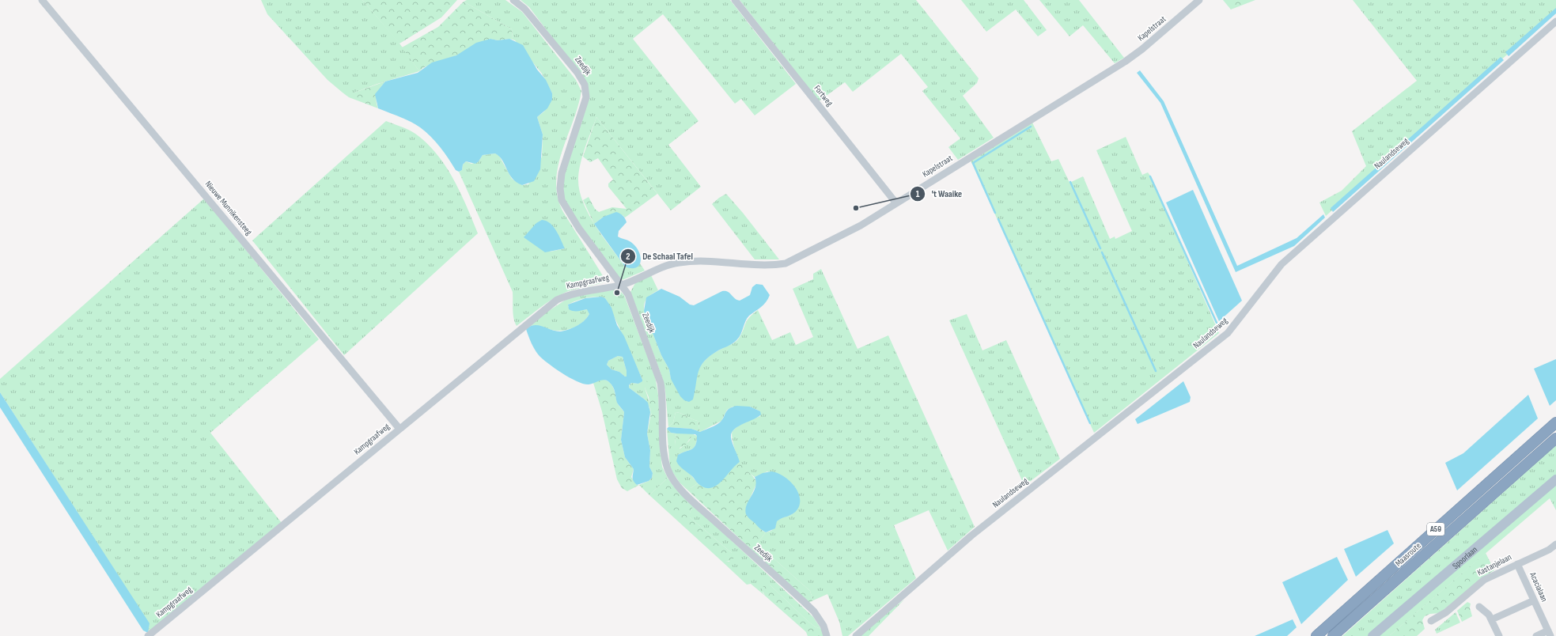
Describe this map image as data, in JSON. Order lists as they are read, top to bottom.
{
  "streets": {
    "highway": ["A59", "Maasroute"],
    "main road": ["Spoorlaan"],
    "street": [
      "Kapelstraat",
      "Zeedijk",
      "Fortweg",
      "Naulandseweg",
      "Nieuwe Munnikensteeg",
      "Kampgraafweg",
      "Kastanjelaan",
      "Acacialaan"
    ]
  },
  "crossings": [
    ["Kapelstraat", "Zeedijk"],
    ["Kapelstraat", "Fortweg"],
    ["Kapelstraat", "Kampgraafweg"],
    ["Zeedijk", "Kampgraafweg"],
    ["Nieuwe Munnikensteeg", "Kampgraafweg"],
    ["Kastanjelaan", "Acacialaan"]
  ],
  "places": ["'t Waaike", "De Schaal Tafel"]
}
